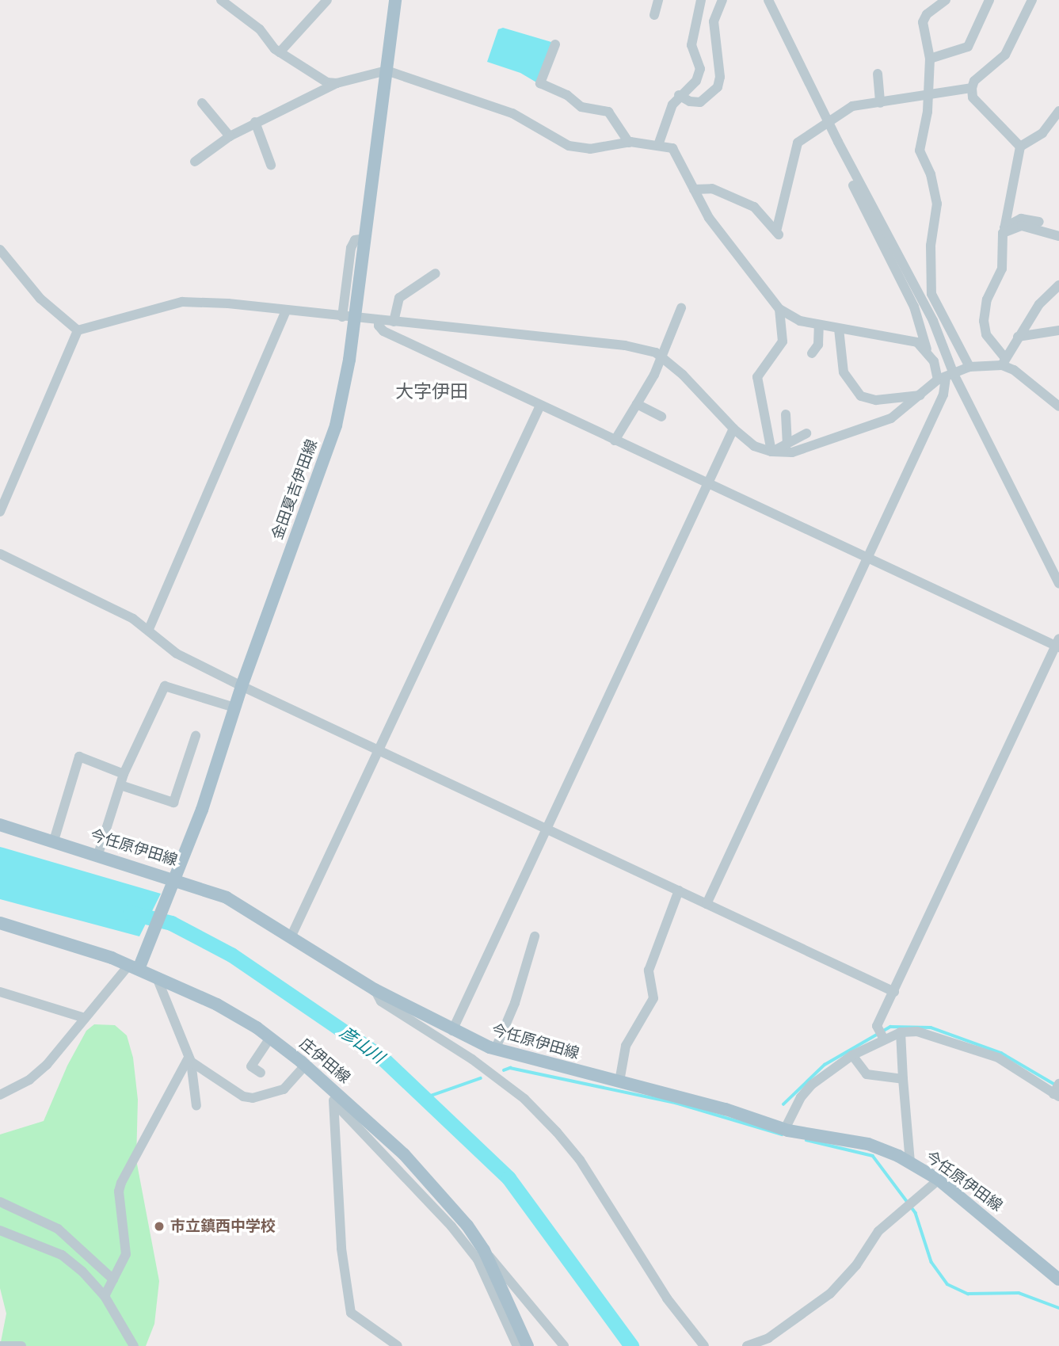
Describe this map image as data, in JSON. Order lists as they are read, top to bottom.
{
  "streets": {
    "main road": ["金田夏吉伊田線", "今任原伊田線", "庄伊田線"]
  },
  "crossings": [
    ["金田夏吉伊田線", "今任原伊田線"],
    ["金田夏吉伊田線", "庄伊田線"]
  ],
  "districts": ["大字伊田"],
  "water": ["彦山川"],
  "places": ["市立鎮西中学校"]
}
